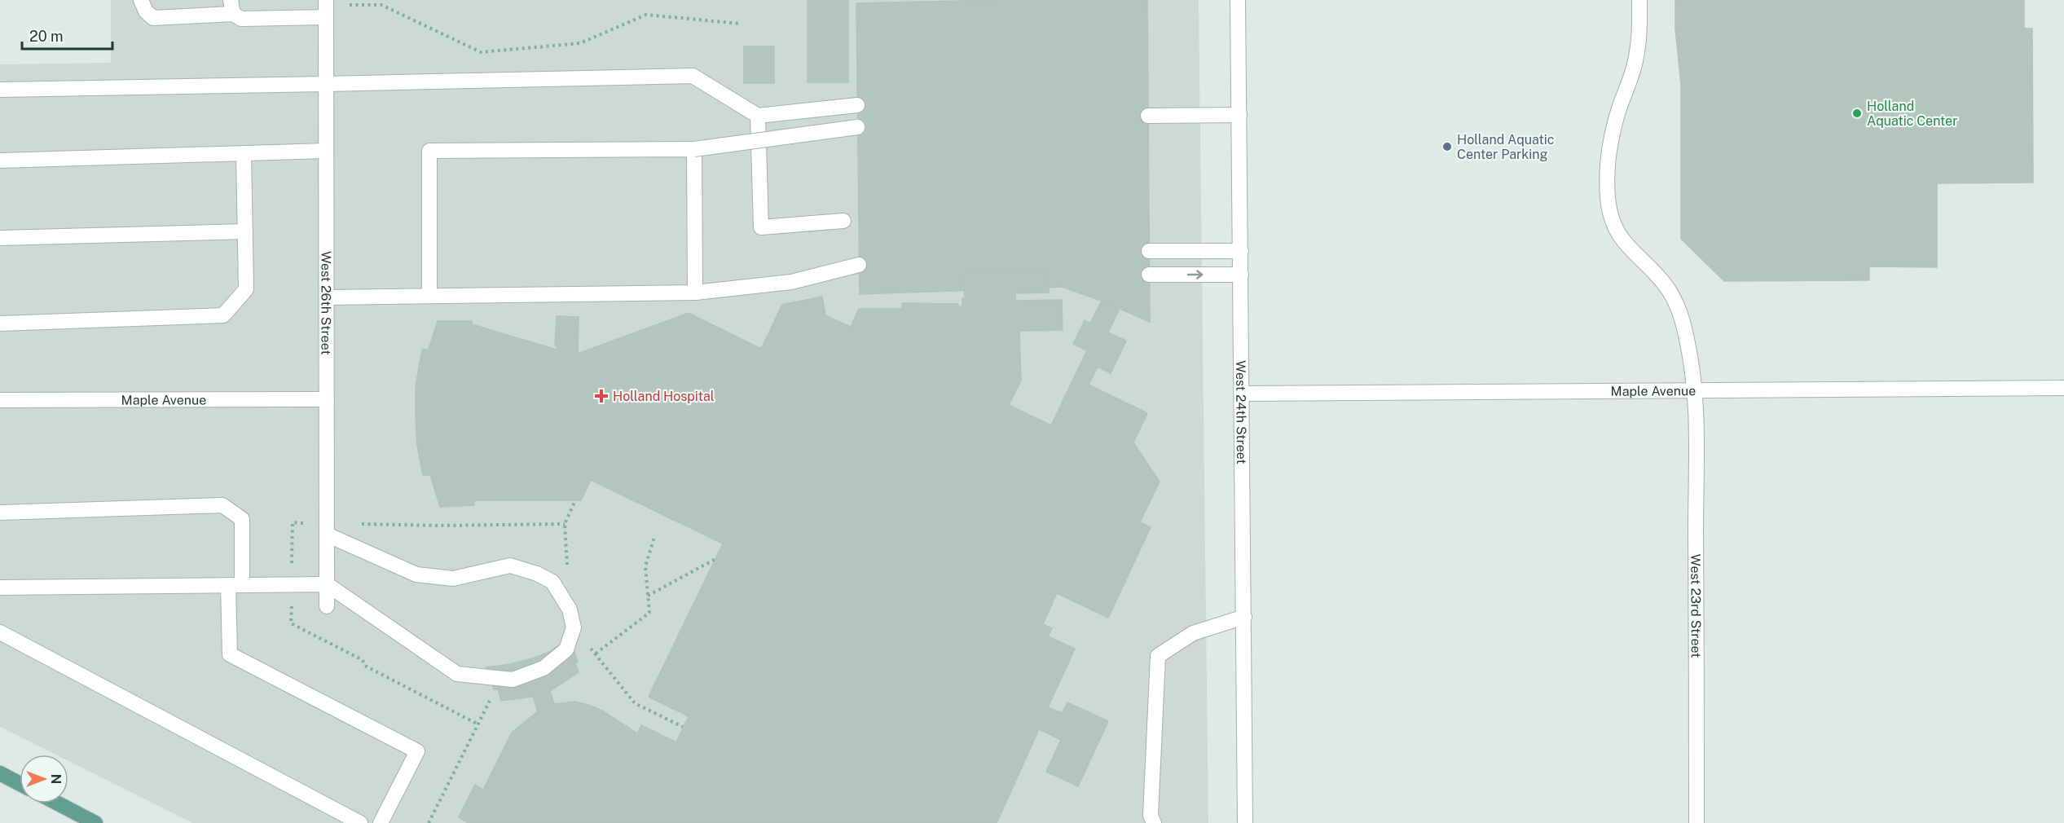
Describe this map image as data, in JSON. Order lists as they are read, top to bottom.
{
  "streets": {
    "street": [
      "West 26th Street",
      "Maple Avenue",
      "West 24th Street",
      "West 23rd Street"
    ]
  },
  "crossings": [
    ["West 26th Street", "Maple Avenue"],
    ["Maple Avenue", "West 24th Street"],
    ["Maple Avenue", "West 23rd Street"]
  ],
  "places": {
    "other": ["Holland Aquatic Center", "Holland Aquatic Center Parking"],
    "health": ["Holland Hospital"]
  },
  "scale_bar": "20 m",
  "north": "right"
}
